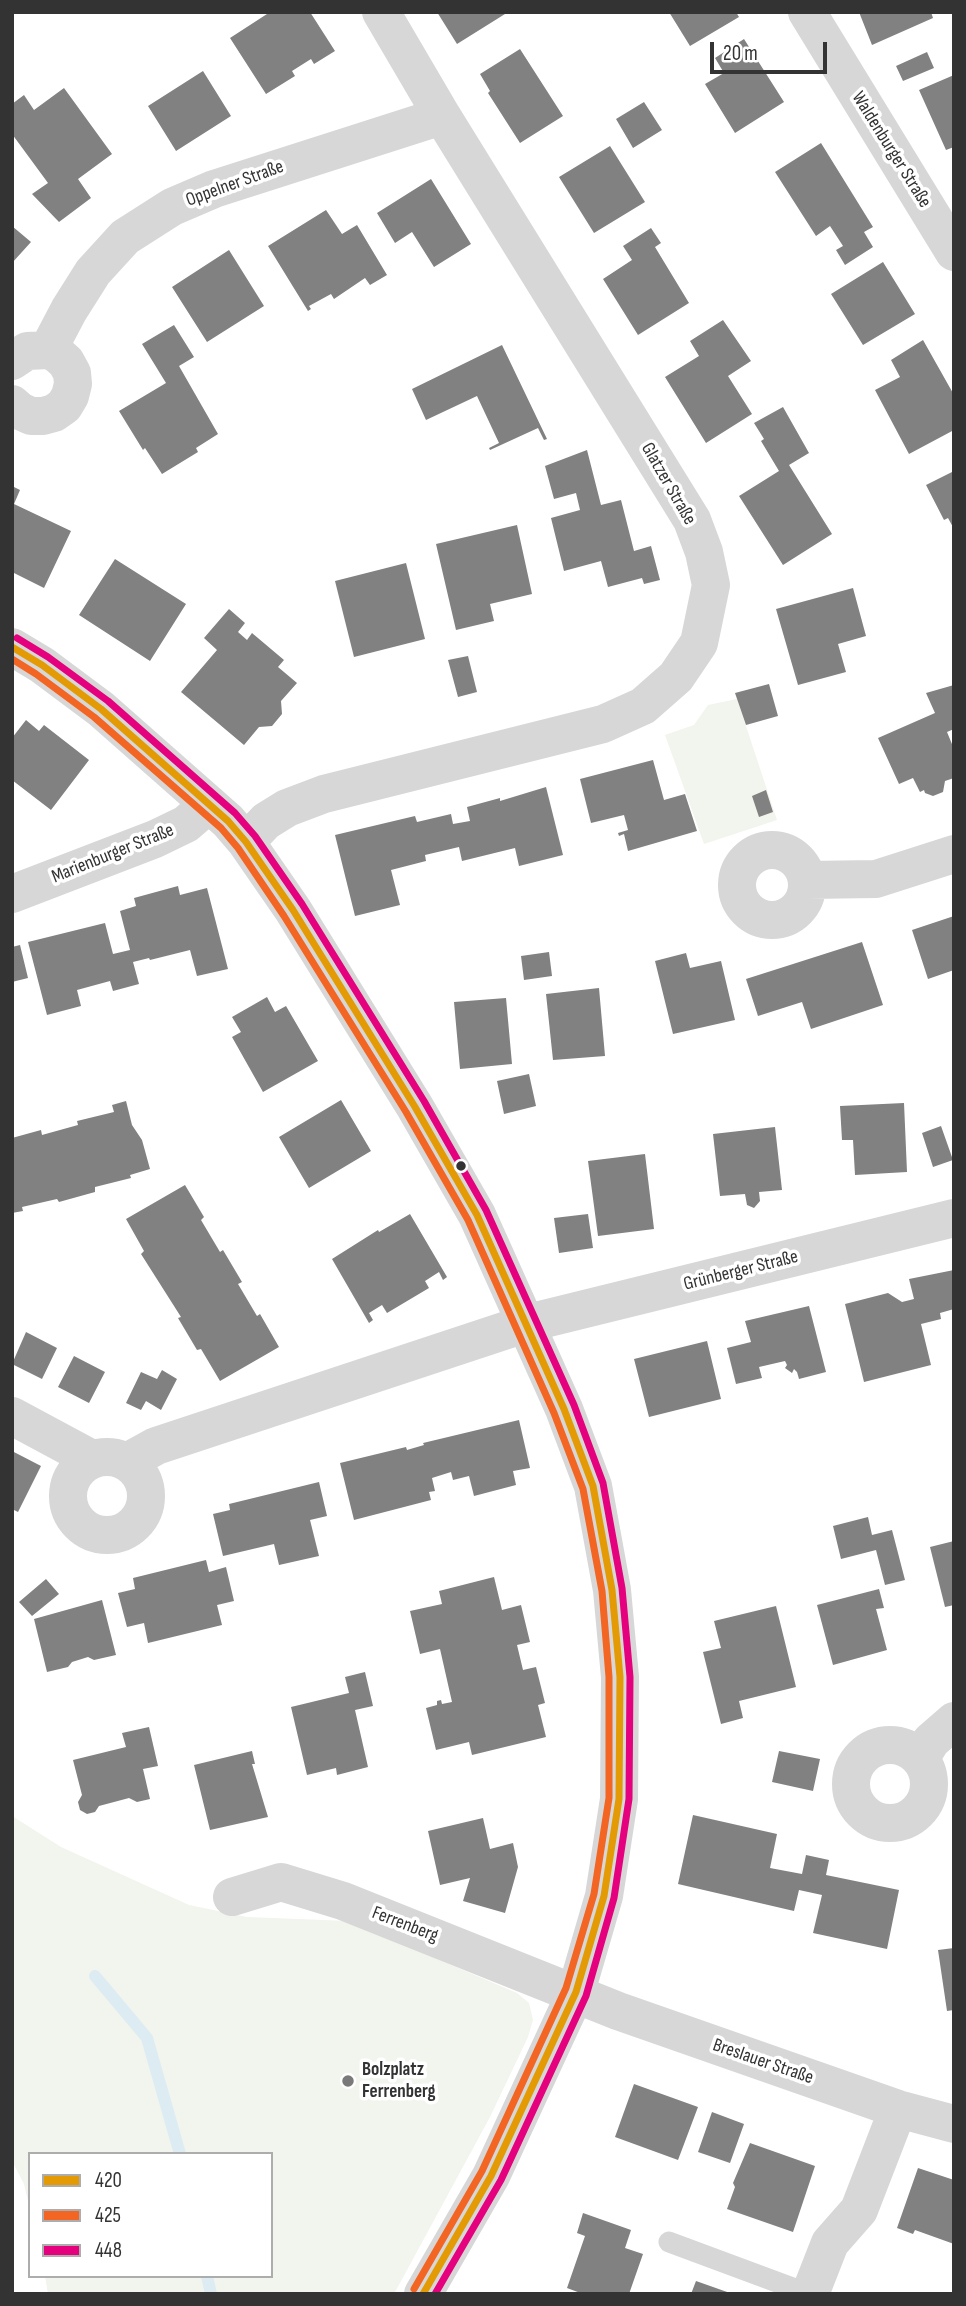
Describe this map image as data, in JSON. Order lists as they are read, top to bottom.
{
  "streets": {
    "street": [
      "Waldenburger Straße",
      "Oppelner Straße",
      "Glatzer Straße",
      "Marienburger Straße",
      "Grünberger Straße",
      "Ferrenberg",
      "Breslauer Straße"
    ]
  },
  "crossings": [
    ["Oppelner Straße", "Glatzer Straße"],
    ["Ferrenberg", "Breslauer Straße"]
  ],
  "places": ["Bolzplatz Ferrenberg"],
  "lines": ["transit line 448", "transit line 420", "transit line 425"],
  "legend": ["420", "425", "448"],
  "scale_bar": "20 m"
}
